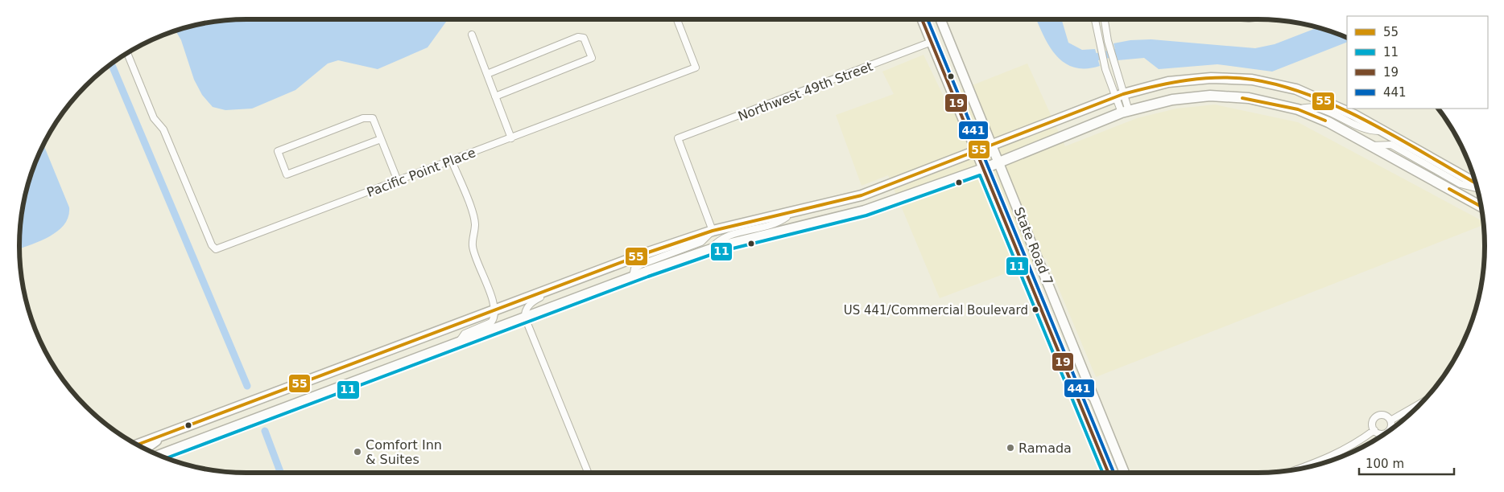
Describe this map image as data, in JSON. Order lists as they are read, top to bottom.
{
  "streets": {
    "main road": ["State Road 7"],
    "street": ["Northwest 49th Street", "Pacific Point Place"]
  },
  "crossings": [
    ["Northwest 49th Street", "State Road 7"]
  ],
  "places": ["US 441/Commercial Boulevard", "Ramada", "Comfort Inn & Suites"],
  "lines": [
    "transit line 19",
    "transit line 441",
    "transit line 55",
    "transit line 11"
  ],
  "legend": [
    "55",
    "11",
    "19",
    "441"
  ],
  "scale_bar": "100 m"
}
